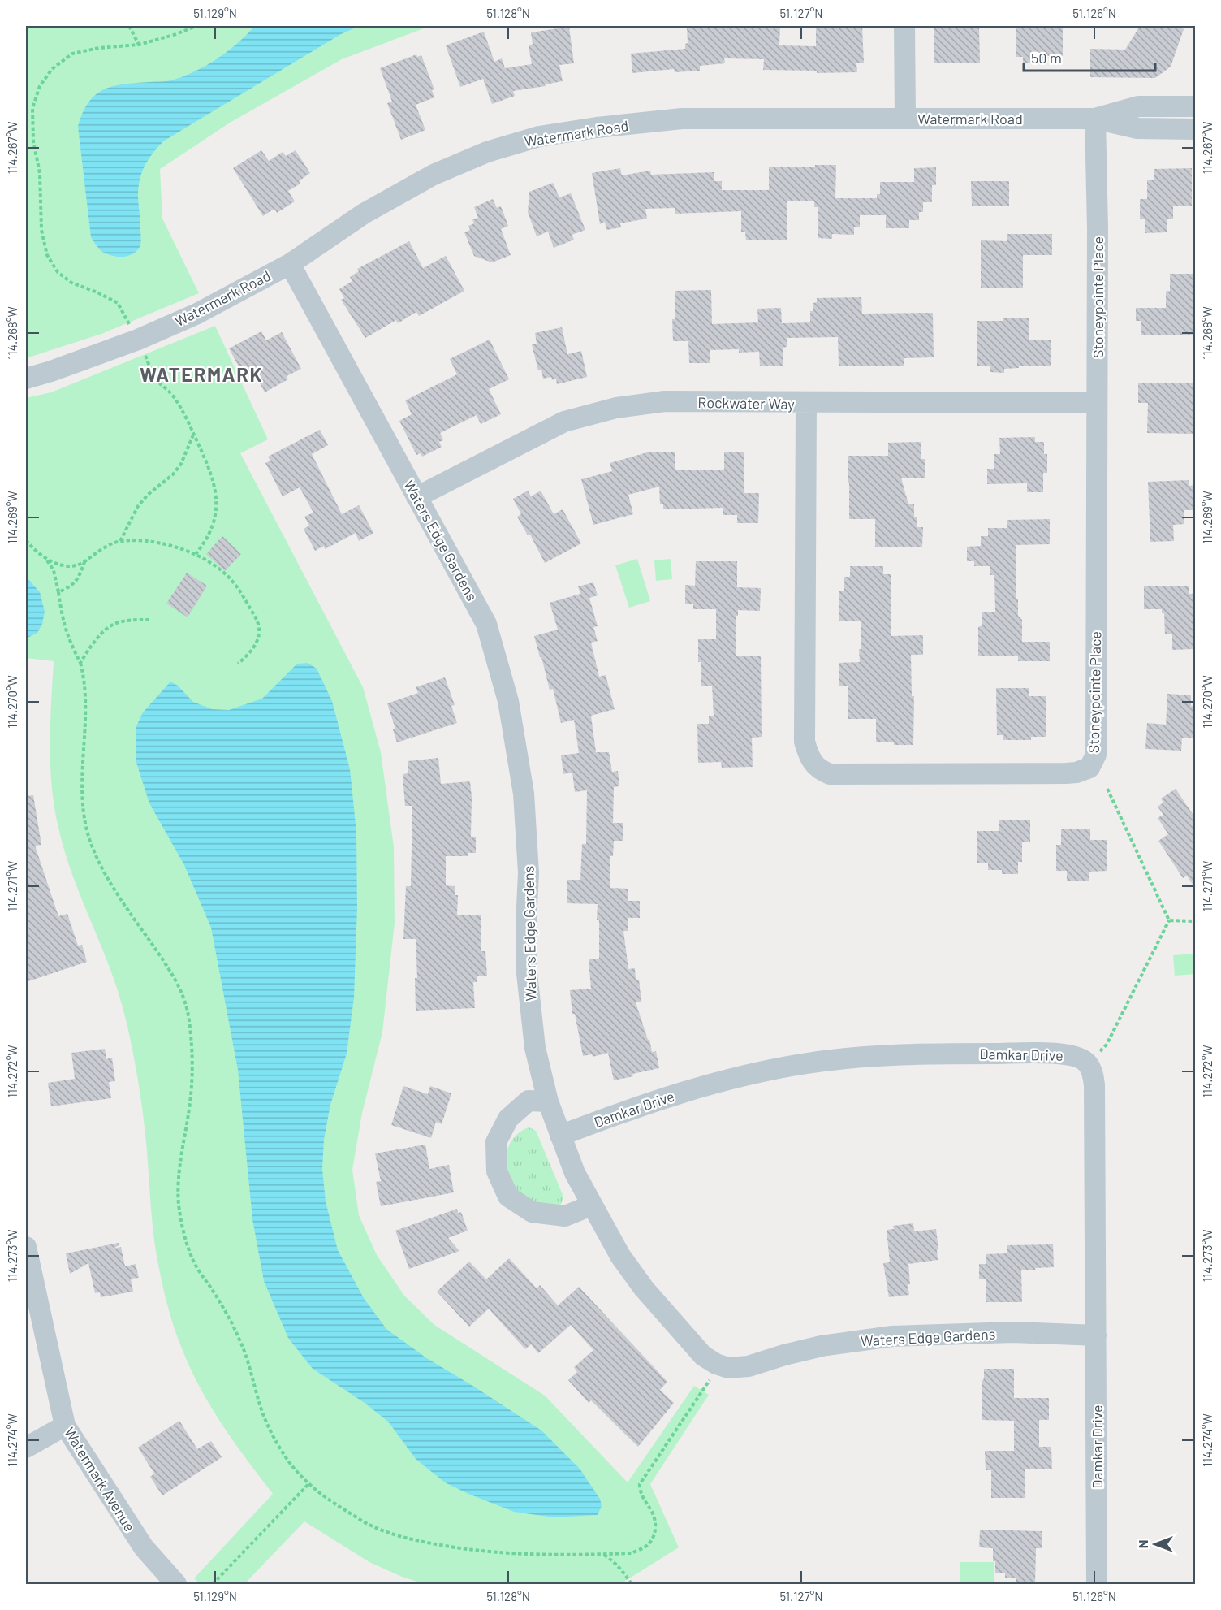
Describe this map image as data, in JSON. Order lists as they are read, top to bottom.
{
  "streets": {
    "street": [
      "Watermark Road",
      "Stoneypointe Place",
      "Rockwater Way",
      "Waters Edge Gardens",
      "Damkar Drive",
      "Watermark Avenue"
    ]
  },
  "crossings": [
    ["Watermark Road", "Stoneypointe Place"],
    ["Watermark Road", "Waters Edge Gardens"],
    ["Stoneypointe Place", "Rockwater Way"],
    ["Rockwater Way", "Waters Edge Gardens"],
    ["Waters Edge Gardens", "Damkar Drive"]
  ],
  "districts": ["WATERMARK"],
  "scale_bar": "50 m",
  "north": "left",
  "coordinates": [
    "51.129°N",
    "51.128°N",
    "51.127°N",
    "51.126°N",
    "114.267°W",
    "114.268°W",
    "114.269°W",
    "114.270°W",
    "114.271°W",
    "114.272°W",
    "114.273°W",
    "114.274°W"
  ]
}
